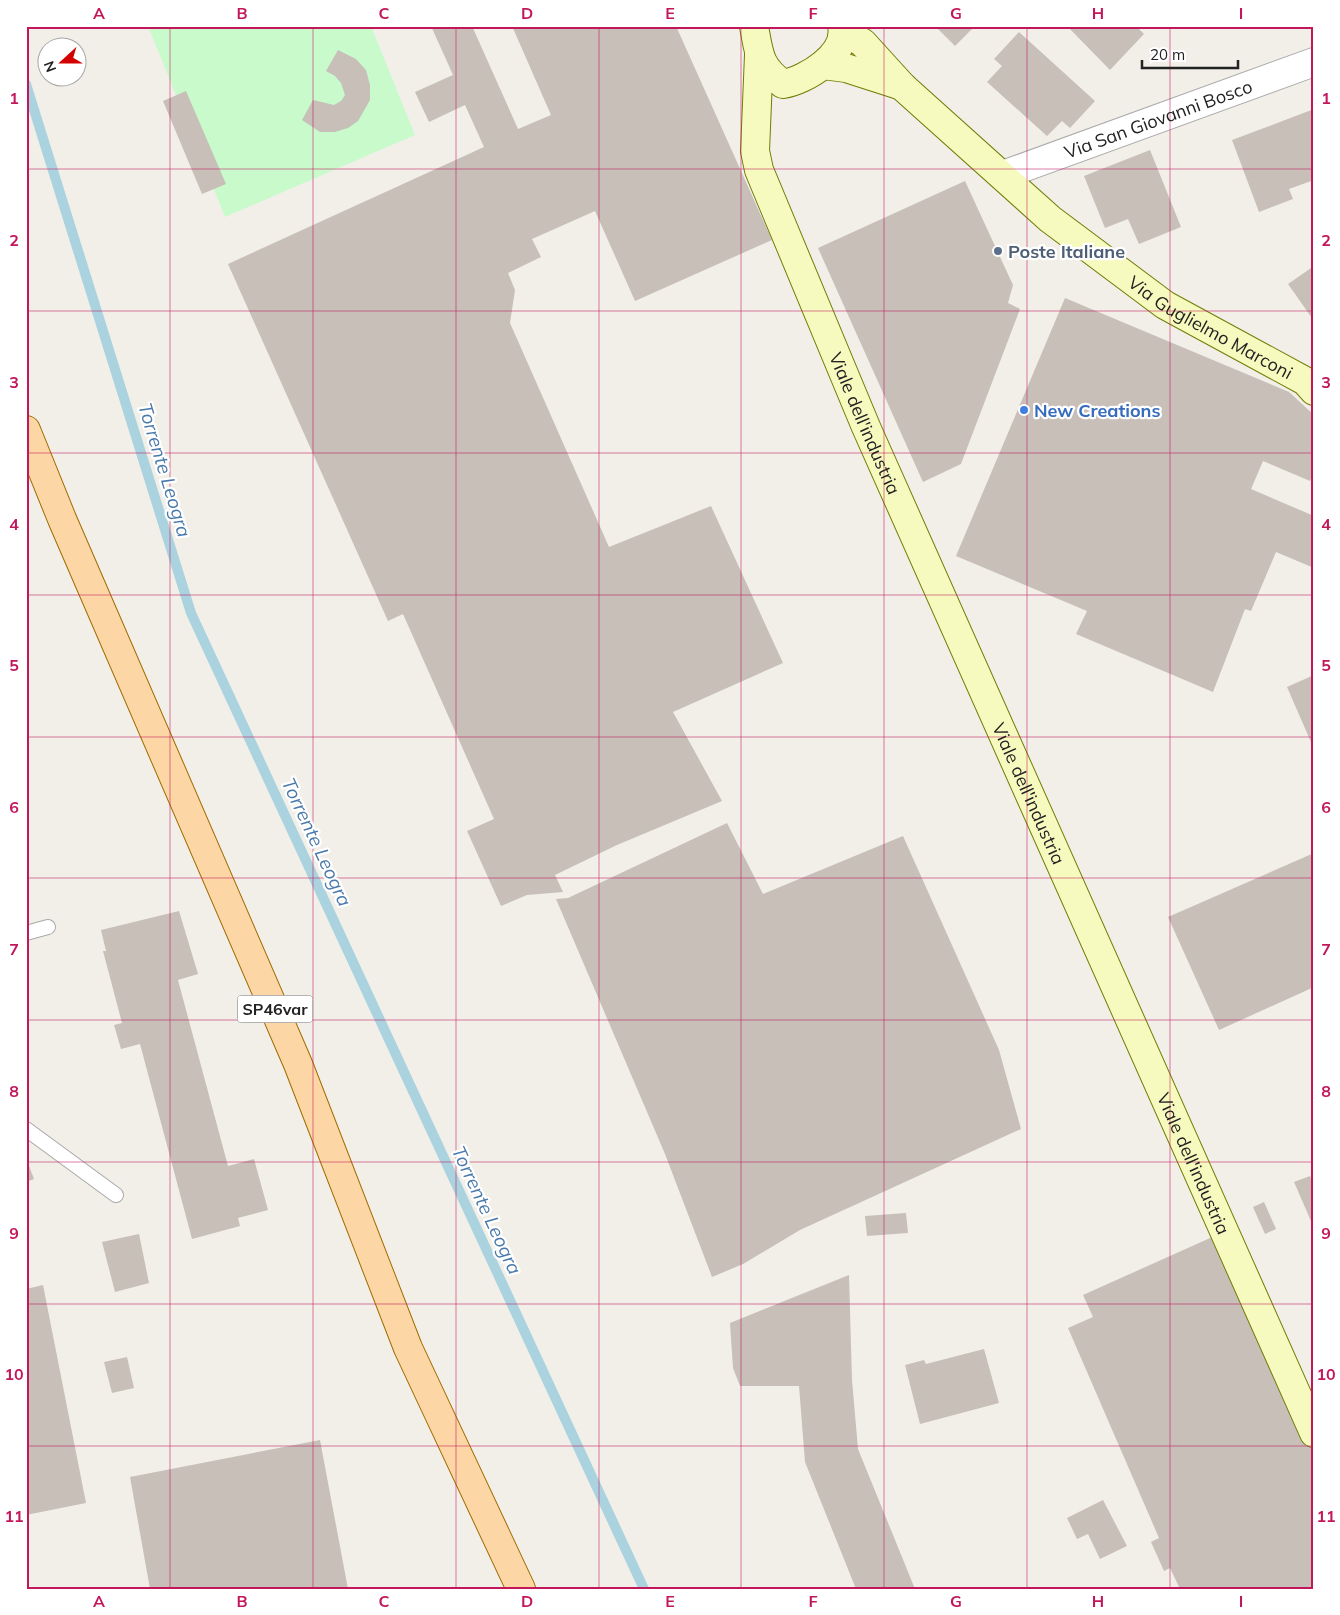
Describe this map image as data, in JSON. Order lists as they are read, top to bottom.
{
  "streets": {
    "main road": ["SP46var"],
    "street": ["Via San Giovanni Bosco", "Via Guglielmo Marconi", "Viale dell'industria"]
  },
  "crossings": [
    ["Via San Giovanni Bosco", "Via Guglielmo Marconi"]
  ],
  "water": ["Torrente Leogra"],
  "places": ["Poste Italiane", "New Creations"],
  "scale_bar": "20 m",
  "north": "left",
  "grid": {
    "columns": [
      "A",
      "B",
      "C",
      "D",
      "E",
      "F",
      "G",
      "H",
      "I"
    ],
    "rows": [
      "1",
      "2",
      "3",
      "4",
      "5",
      "6",
      "7",
      "8",
      "9",
      "10",
      "11"
    ]
  }
}
